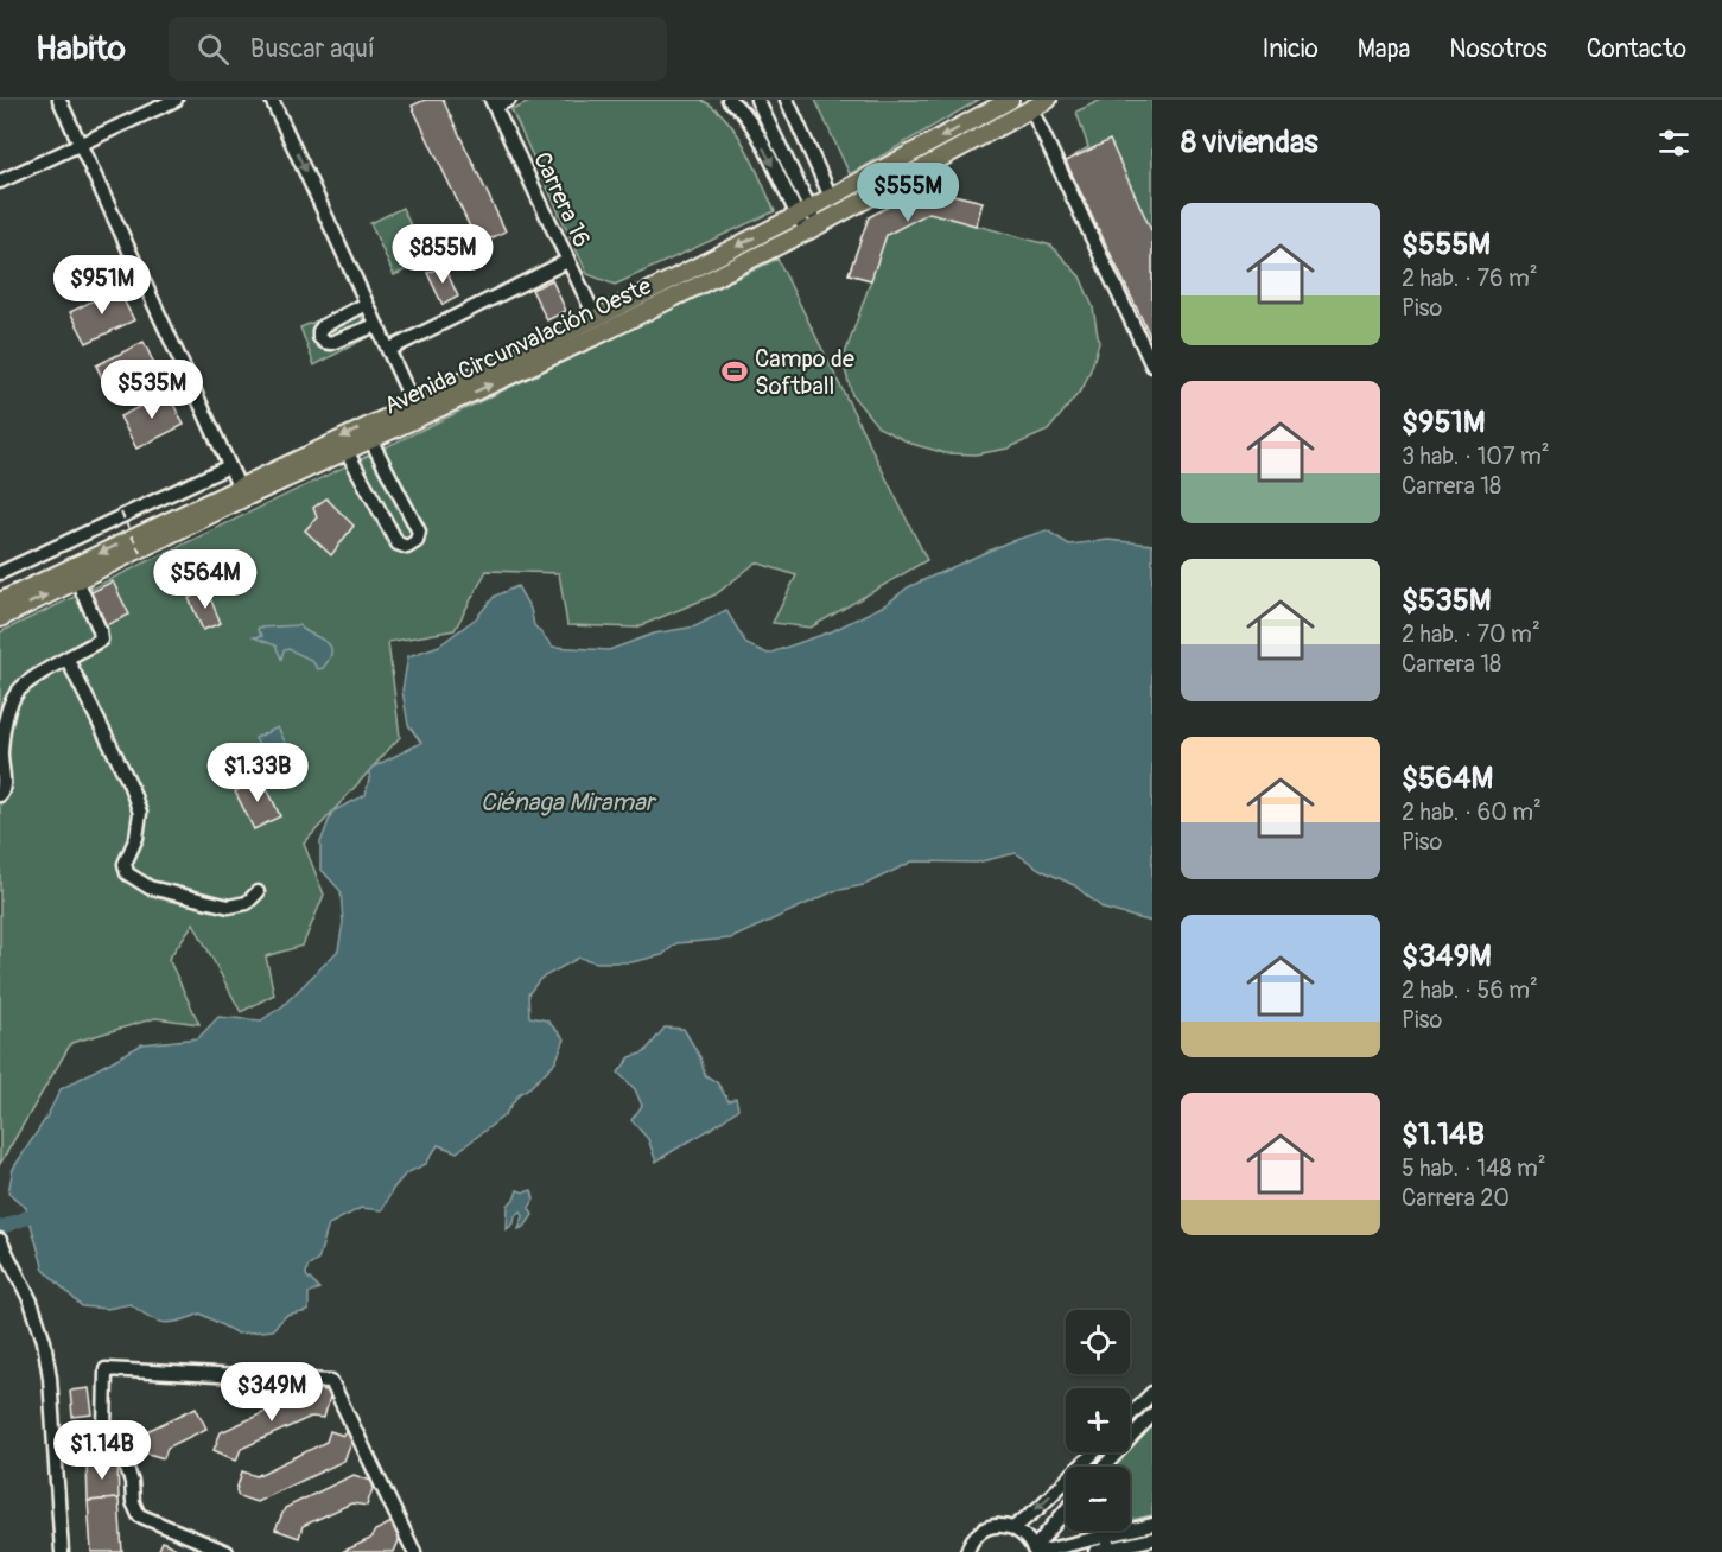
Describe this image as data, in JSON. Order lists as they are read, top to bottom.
{
  "streets": {
    "main road": ["Avenida Circunvalación Oeste"],
    "street": ["Carrera 16"]
  },
  "crossings": [
    ["Carrera 16", "Avenida Circunvalación Oeste"]
  ],
  "water": ["Ciénaga Miramar"],
  "places": {
    "sports": ["Campo de Softball"]
  },
  "page": {
    "header": "Habito",
    "search": "Buscar aquí",
    "nav": [
      "Inicio",
      "Mapa",
      "Nosotros",
      "Contacto"
    ],
    "heading": "8 viviendas",
    "price": [
      "$555M",
      "$855M",
      "$951M",
      "$535M",
      "$564M",
      "$1.33B",
      "$349M",
      "$1.14B"
    ],
    "list": [
      {
        "name": "$555M",
        "note": "2 hab. · 76 m² · Piso"
      },
      {
        "name": "$951M",
        "note": "3 hab. · 107 m² · Carrera 18"
      },
      {
        "name": "$535M",
        "note": "2 hab. · 70 m² · Carrera 18"
      },
      {
        "name": "$564M",
        "note": "2 hab. · 60 m² · Piso"
      },
      {
        "name": "$349M",
        "note": "2 hab. · 56 m² · Piso"
      },
      {
        "name": "$1.14B",
        "note": "5 hab. · 148 m² · Carrera 20"
      }
    ],
    "map_buttons": ["+", "−"]
  }
}
